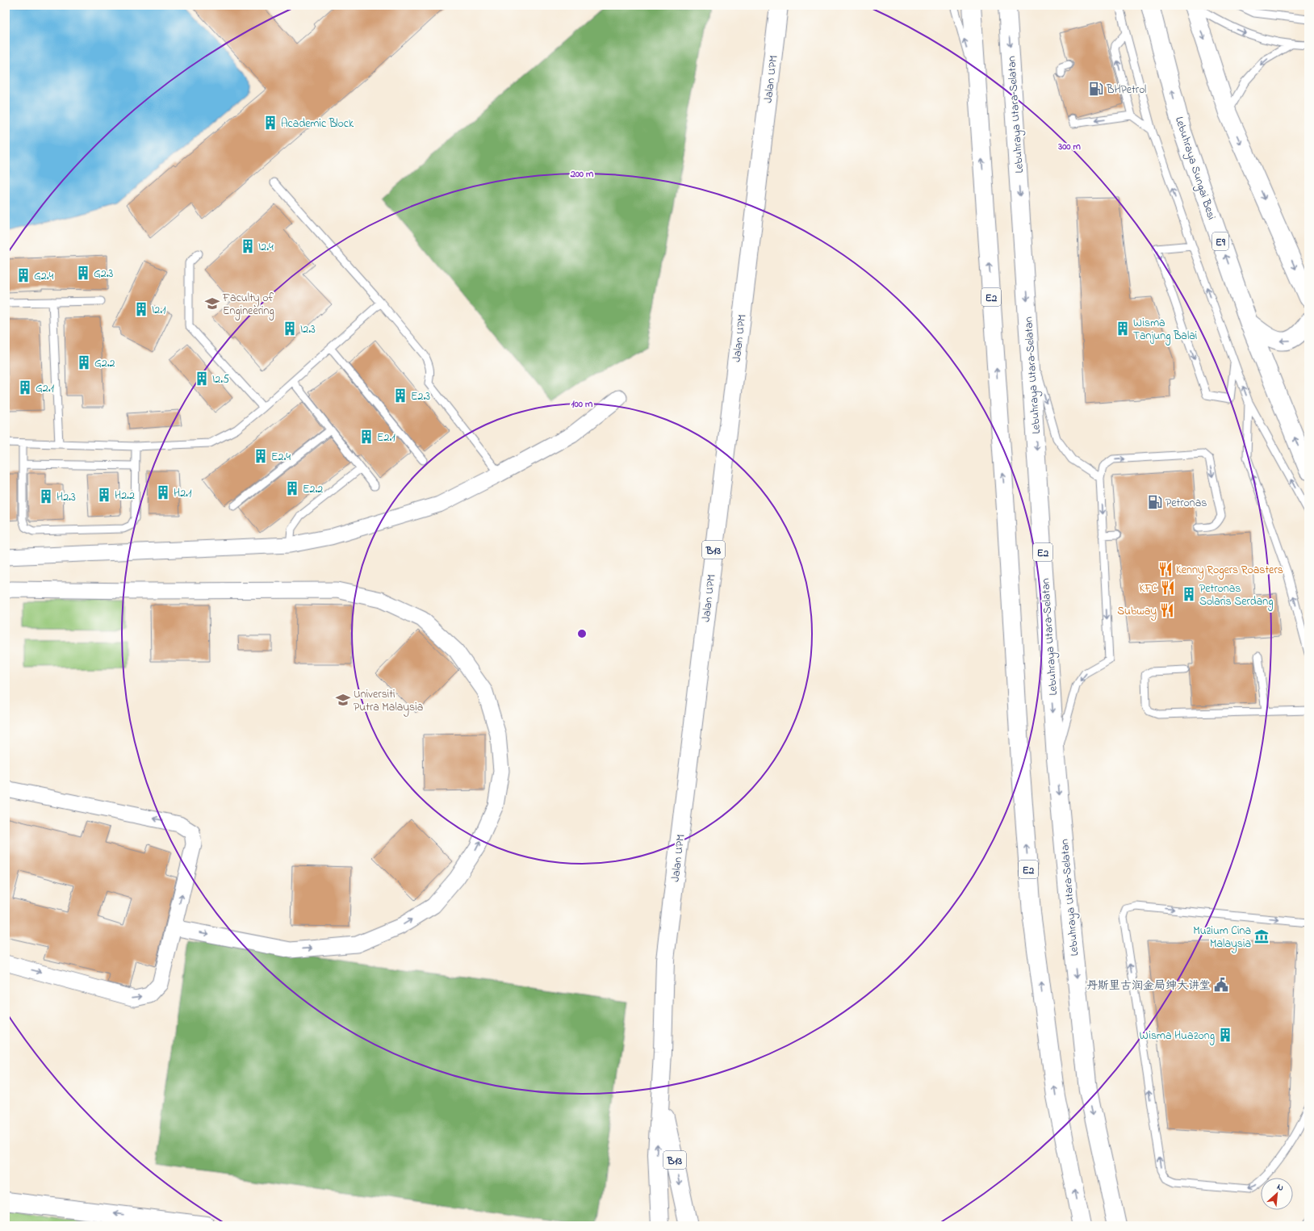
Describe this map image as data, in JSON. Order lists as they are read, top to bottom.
{
  "streets": {
    "main road": [
      "Jalan UPM",
      "Lebuhraya Utara–Selatan",
      "Lebuhraya Sungai Besi",
      "E9",
      "E2",
      "B13"
    ]
  },
  "places": {
    "fuel station": ["BHPetrol", "Petronas"],
    "building": [
      "Academic Block",
      "I2.4",
      "G2.3",
      "G2.4",
      "I2.1",
      "I2.3",
      "Wisma Tanjung Balai",
      "G2.2",
      "I2.5",
      "G2.1",
      "E2.3",
      "E2.1",
      "E2.4",
      "E2.2",
      "H2.1",
      "H2.2",
      "H2.3",
      "Petronas Solaris Serdang",
      "Wisma Huazong"
    ],
    "school or university": ["Faculty of Engineering", "Universiti Putra Malaysia"],
    "restaurant": ["Kenny Rogers Roasters", "KFC", "Subway"],
    "museum": ["Muzium Cina Malaysia"],
    "public building": ["丹斯里古润金局绅大讲堂"]
  },
  "north": "top right",
  "rings": ["300 m", "200 m", "100 m"]
}
